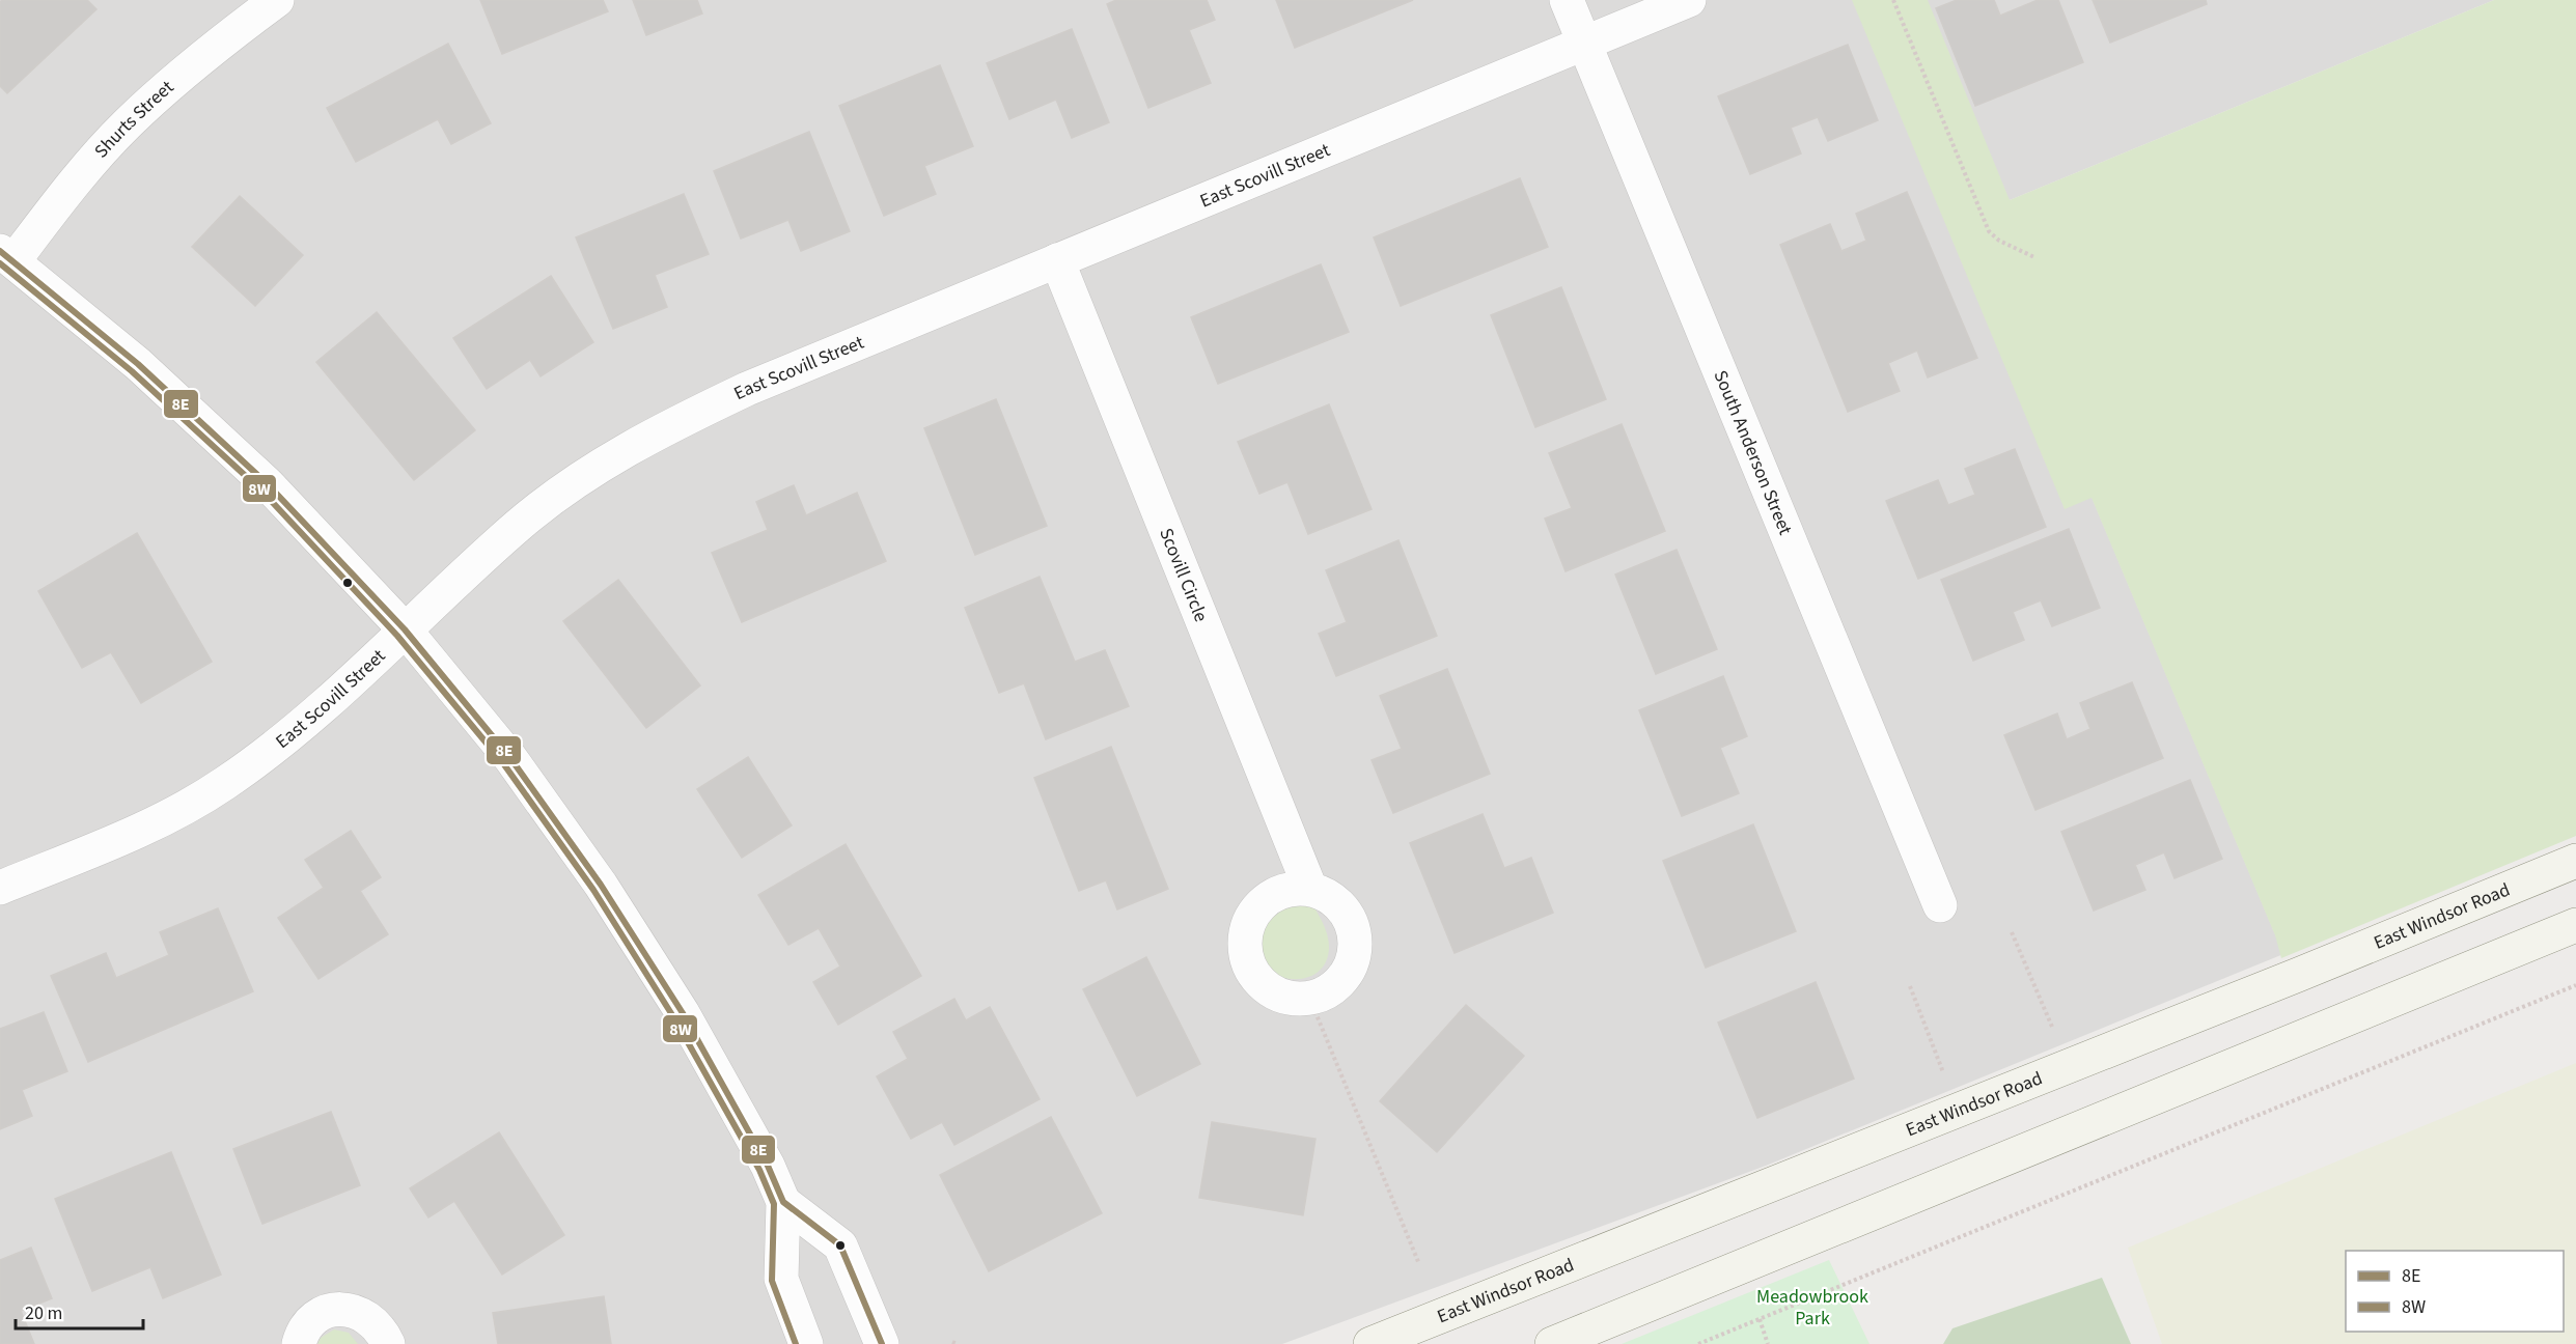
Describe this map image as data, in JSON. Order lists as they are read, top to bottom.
{
  "streets": {
    "main road": ["East Windsor Road"],
    "street": [
      "Shurts Street",
      "East Scovill Street",
      "South Anderson Street",
      "Scovill Circle"
    ]
  },
  "crossings": [
    ["East Scovill Street", "South Anderson Street"],
    ["East Scovill Street", "Scovill Circle"]
  ],
  "parks": ["Meadowbrook Park"],
  "lines": ["transit line 8E", "transit line 8W"],
  "legend": ["8E", "8W"],
  "scale_bar": "20 m"
}
